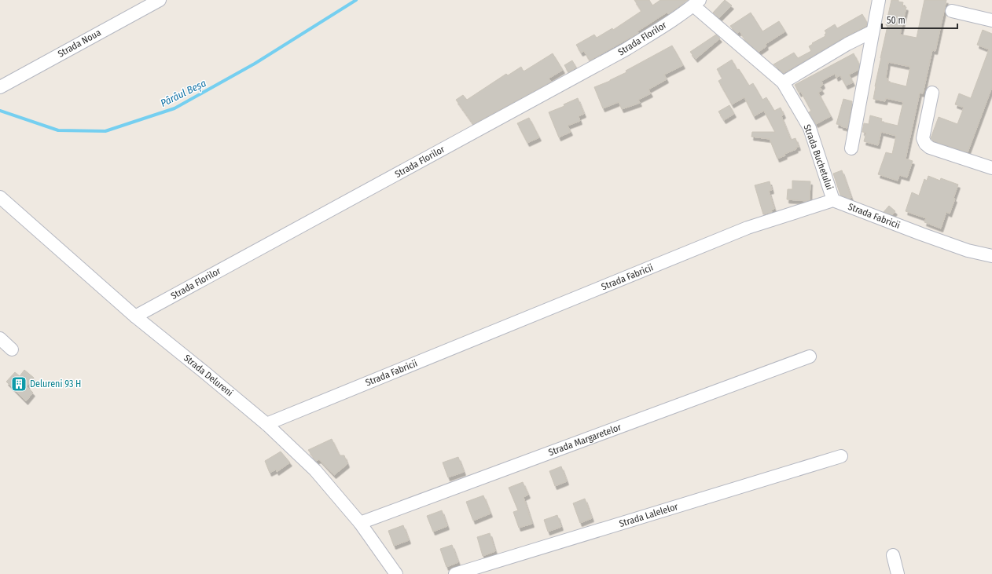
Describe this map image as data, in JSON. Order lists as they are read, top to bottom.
{
  "streets": {
    "street": [
      "Strada Florilor",
      "Strada Noua",
      "Strada Buchetului",
      "Strada Fabricii",
      "Strada Delureni",
      "Strada Margaretelor",
      "Strada Lalelelor"
    ]
  },
  "crossings": [
    ["Strada Florilor", "Strada Buchetului"],
    ["Strada Florilor", "Strada Delureni"],
    ["Strada Buchetului", "Strada Fabricii"],
    ["Strada Fabricii", "Strada Delureni"],
    ["Strada Delureni", "Strada Margaretelor"]
  ],
  "water": ["Pârâul Beșa"],
  "places": {
    "building": ["Delureni 93 H"]
  },
  "scale_bar": "50 m"
}
